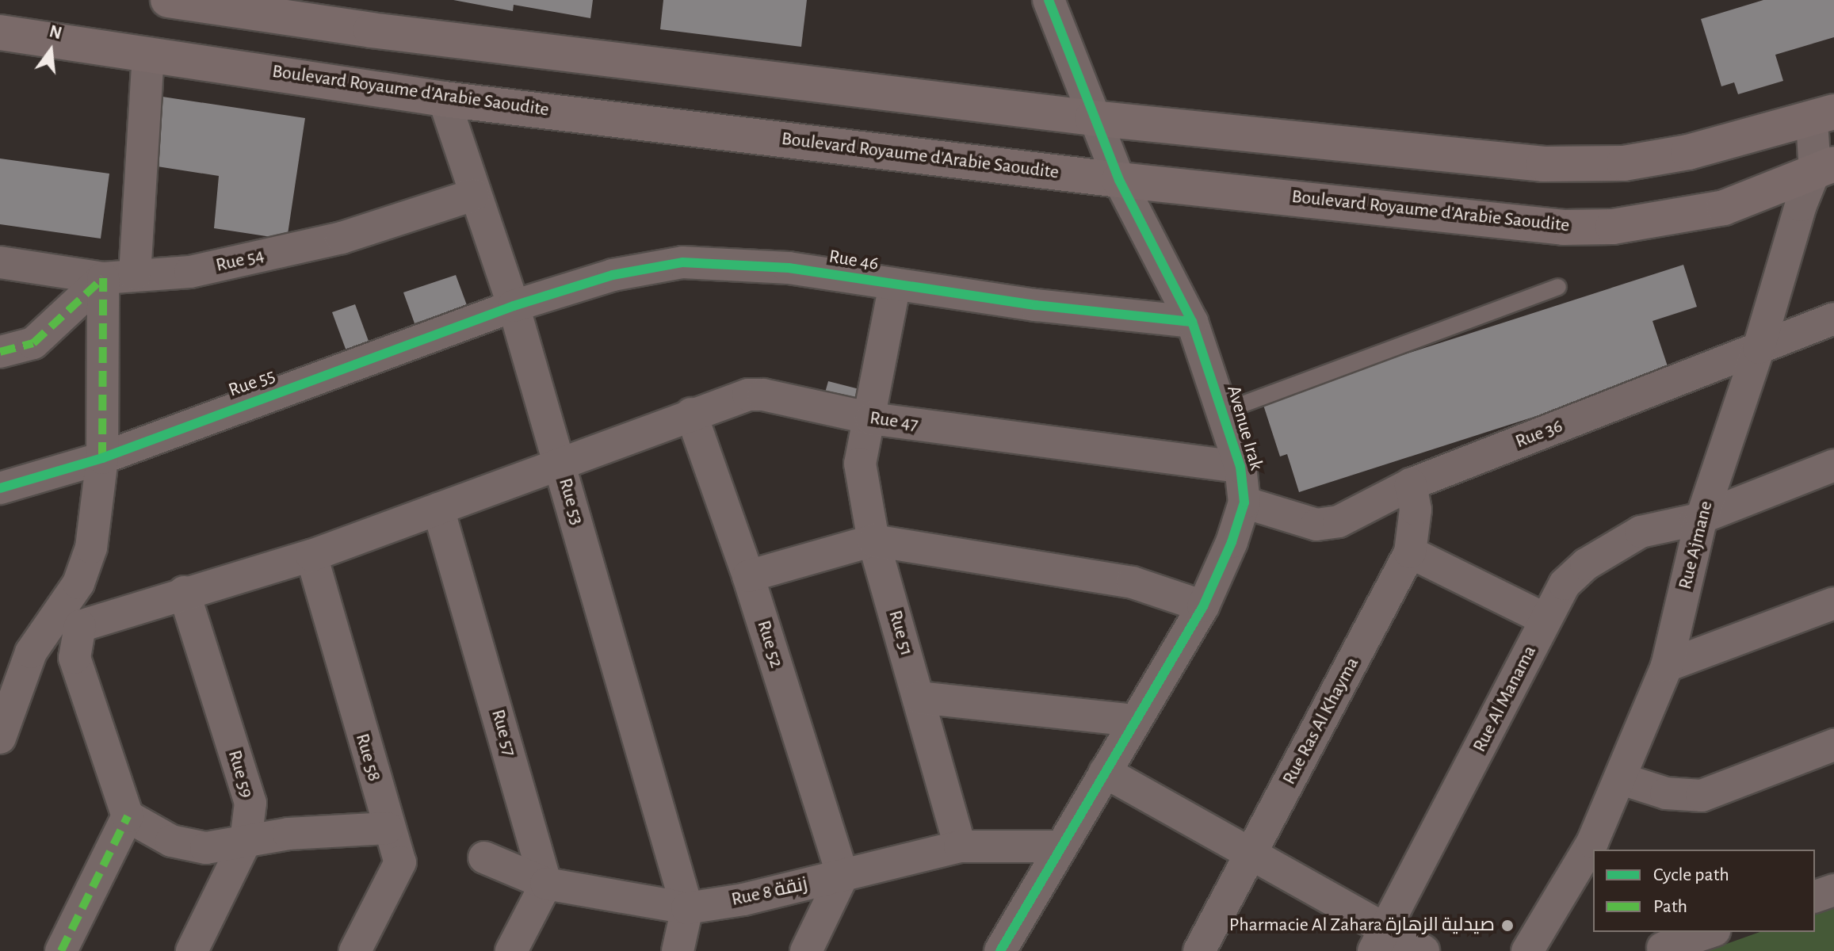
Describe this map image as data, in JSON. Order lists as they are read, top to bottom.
{
  "streets": {
    "main road": ["Boulevard Royaume d'Arabie Saoudite"],
    "street": [
      "Rue 54",
      "Rue 46",
      "Rue 55",
      "Rue 47",
      "Avenue Irak",
      "Rue 36",
      "Rue 53",
      "Rue Ajmane",
      "Rue 51",
      "Rue 52",
      "Rue Al Manama",
      "Rue Ras Al Khayma",
      "Rue 57",
      "Rue 58",
      "Rue 59",
      "Rue 8 زنقة"
    ]
  },
  "crossings": [
    ["Boulevard Royaume d'Arabie Saoudite", "Avenue Irak"],
    ["Boulevard Royaume d'Arabie Saoudite", "Rue 53"],
    ["Boulevard Royaume d'Arabie Saoudite", "Rue Ajmane"],
    ["Rue 54", "Rue 53"],
    ["Rue 46", "Rue 55"],
    ["Rue 46", "Avenue Irak"],
    ["Rue 46", "Rue 53"],
    ["Rue 46", "Rue 51"],
    ["Rue 55", "Rue 53"],
    ["Rue 47", "Avenue Irak"],
    ["Rue 47", "Rue 53"],
    ["Rue 47", "Rue 51"],
    ["Rue 47", "Rue 52"],
    ["Rue 47", "Rue 57"],
    ["Rue 47", "Rue 58"],
    ["Rue 47", "Rue 59"],
    ["Avenue Irak", "Rue 36"],
    ["Avenue Irak", "Rue 8 زنقة"],
    ["Rue 36", "Rue Ajmane"],
    ["Rue 36", "Rue Ras Al Khayma"],
    ["Rue 53", "Rue 8 زنقة"],
    ["Rue Ajmane", "Rue Al Manama"],
    ["Rue 51", "Rue 8 زنقة"],
    ["Rue 52", "Rue 8 زنقة"],
    ["Rue 57", "Rue 8 زنقة"]
  ],
  "places": ["Pharmacie Al Zahara صيدلية الزهارة"],
  "legend": ["Cycle path", "Path"],
  "north": "top"
}
